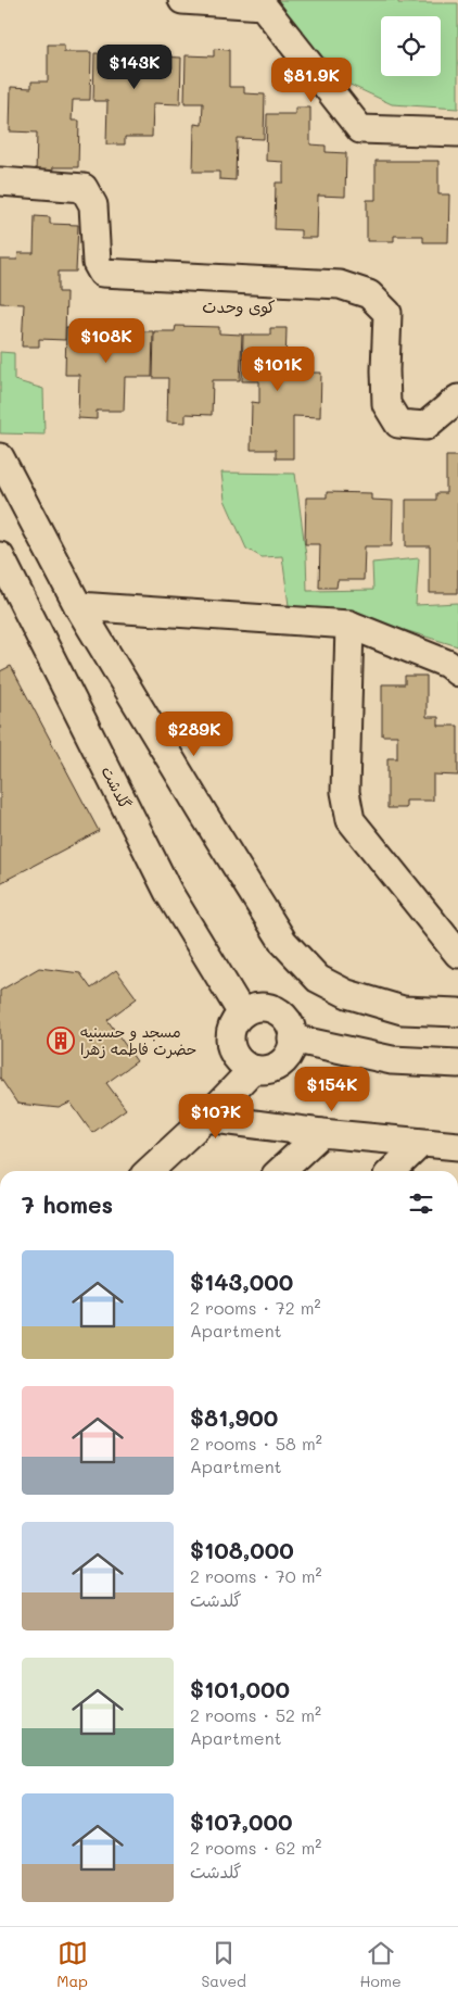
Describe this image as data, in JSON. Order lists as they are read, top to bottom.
{
  "streets": {
    "street": ["گلدشت"]
  },
  "districts": ["کوی وحدت"],
  "places": {
    "building": ["مسجد و حسینیه حضرت فاطمه زهرا"]
  },
  "page": {
    "price": [
      "$143K",
      "$81.9K",
      "$108K",
      "$101K",
      "$289K",
      "$154K",
      "$107K"
    ],
    "heading": "7 homes",
    "list": [
      {
        "name": "$143,000",
        "note": "2 rooms · 72 m² · Apartment"
      },
      {
        "name": "$81,900",
        "note": "2 rooms · 58 m² · Apartment"
      },
      {
        "name": "$108,000",
        "note": "2 rooms · 70 m² · گلدشت"
      },
      {
        "name": "$101,000",
        "note": "2 rooms · 52 m² · Apartment"
      },
      {
        "name": "$107,000",
        "note": "2 rooms · 62 m² · گلدشت"
      }
    ],
    "tabs": ["Map", "Saved", "Home"]
  }
}
